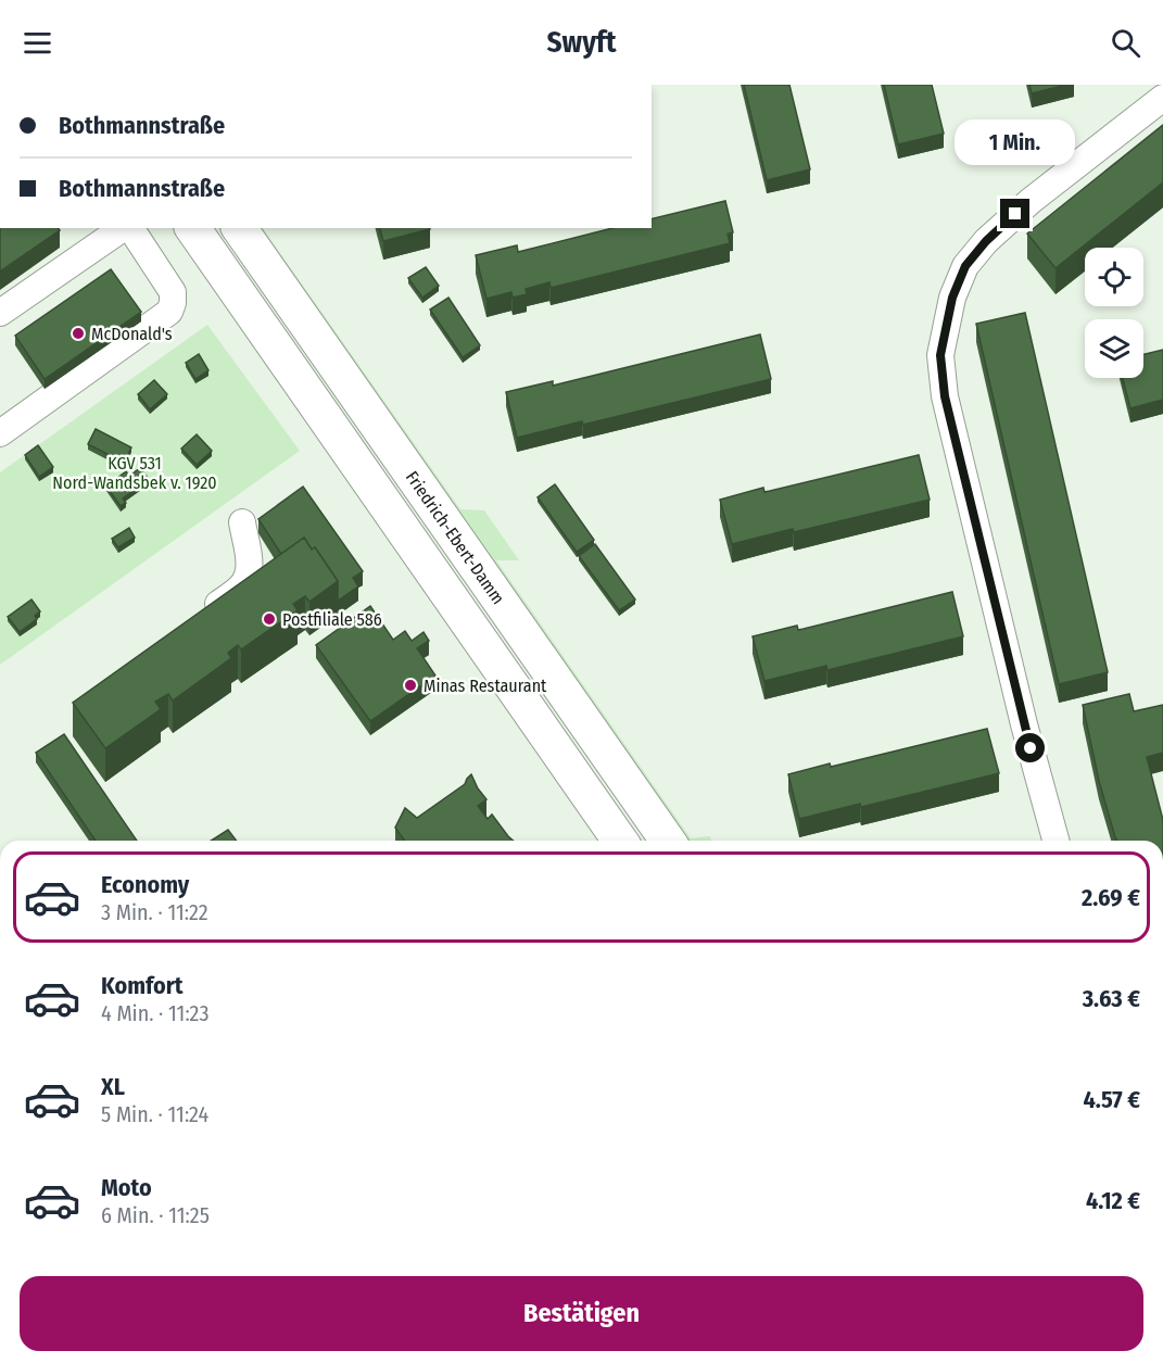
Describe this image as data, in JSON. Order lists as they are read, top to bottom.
{
  "streets": {
    "main road": ["Friedrich-Ebert-Damm"]
  },
  "parks": ["KGV 531 Nord-Wandsbek v. 1920"],
  "places": ["McDonald's", "Postfiliale 586", "Minas Restaurant"],
  "page": {
    "header": "Swyft",
    "banner": ["Bothmannstraße", "Bothmannstraße"],
    "bubble": "1 Min.",
    "list": [
      {
        "name": "Economy",
        "note": "3 Min. · 11:22",
        "value": "2.69 €"
      },
      {
        "name": "Komfort",
        "note": "4 Min. · 11:23",
        "value": "3.63 €"
      },
      {
        "name": "XL",
        "note": "5 Min. · 11:24",
        "value": "4.57 €"
      },
      {
        "name": "Moto",
        "note": "6 Min. · 11:25",
        "value": "4.12 €"
      }
    ],
    "buttons": "Bestätigen"
  }
}
